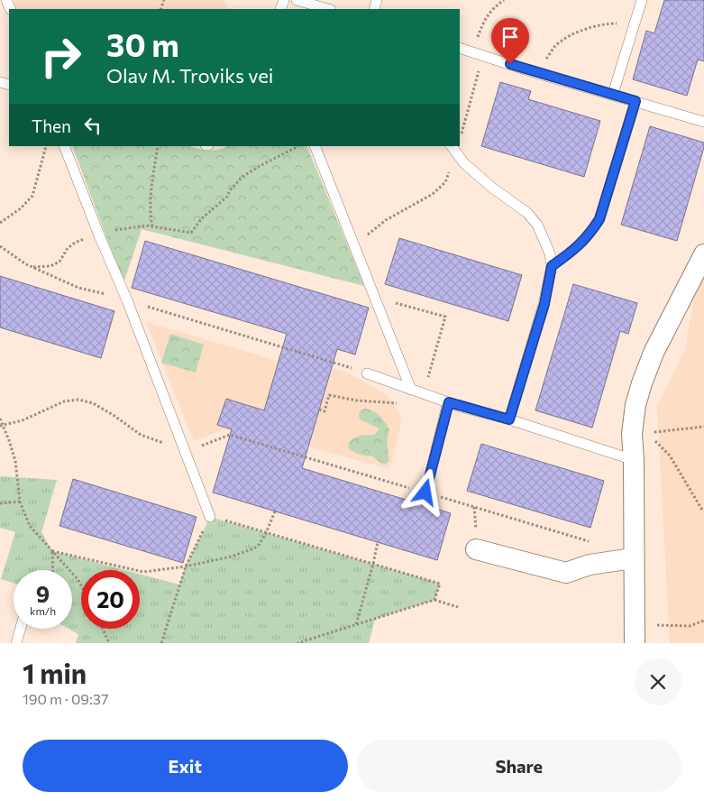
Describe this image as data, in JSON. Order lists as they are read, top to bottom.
{
  "page": {
    "turn": ["30 m", "Olav M. Troviks vei"],
    "then": "Then",
    "speed": "9 km/h",
    "limit": "20",
    "heading": ["1 min", "190 m · 09:37"],
    "buttons": ["Exit", "Share"]
  }
}
